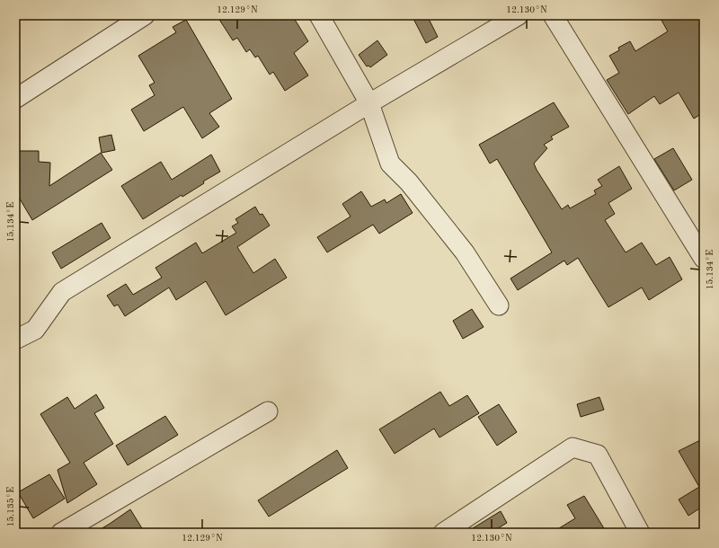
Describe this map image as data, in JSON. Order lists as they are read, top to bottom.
{
  "coordinates": [
    "12.129°N",
    "12.130°N",
    "15.134°E",
    "15.135°E"
  ]
}
